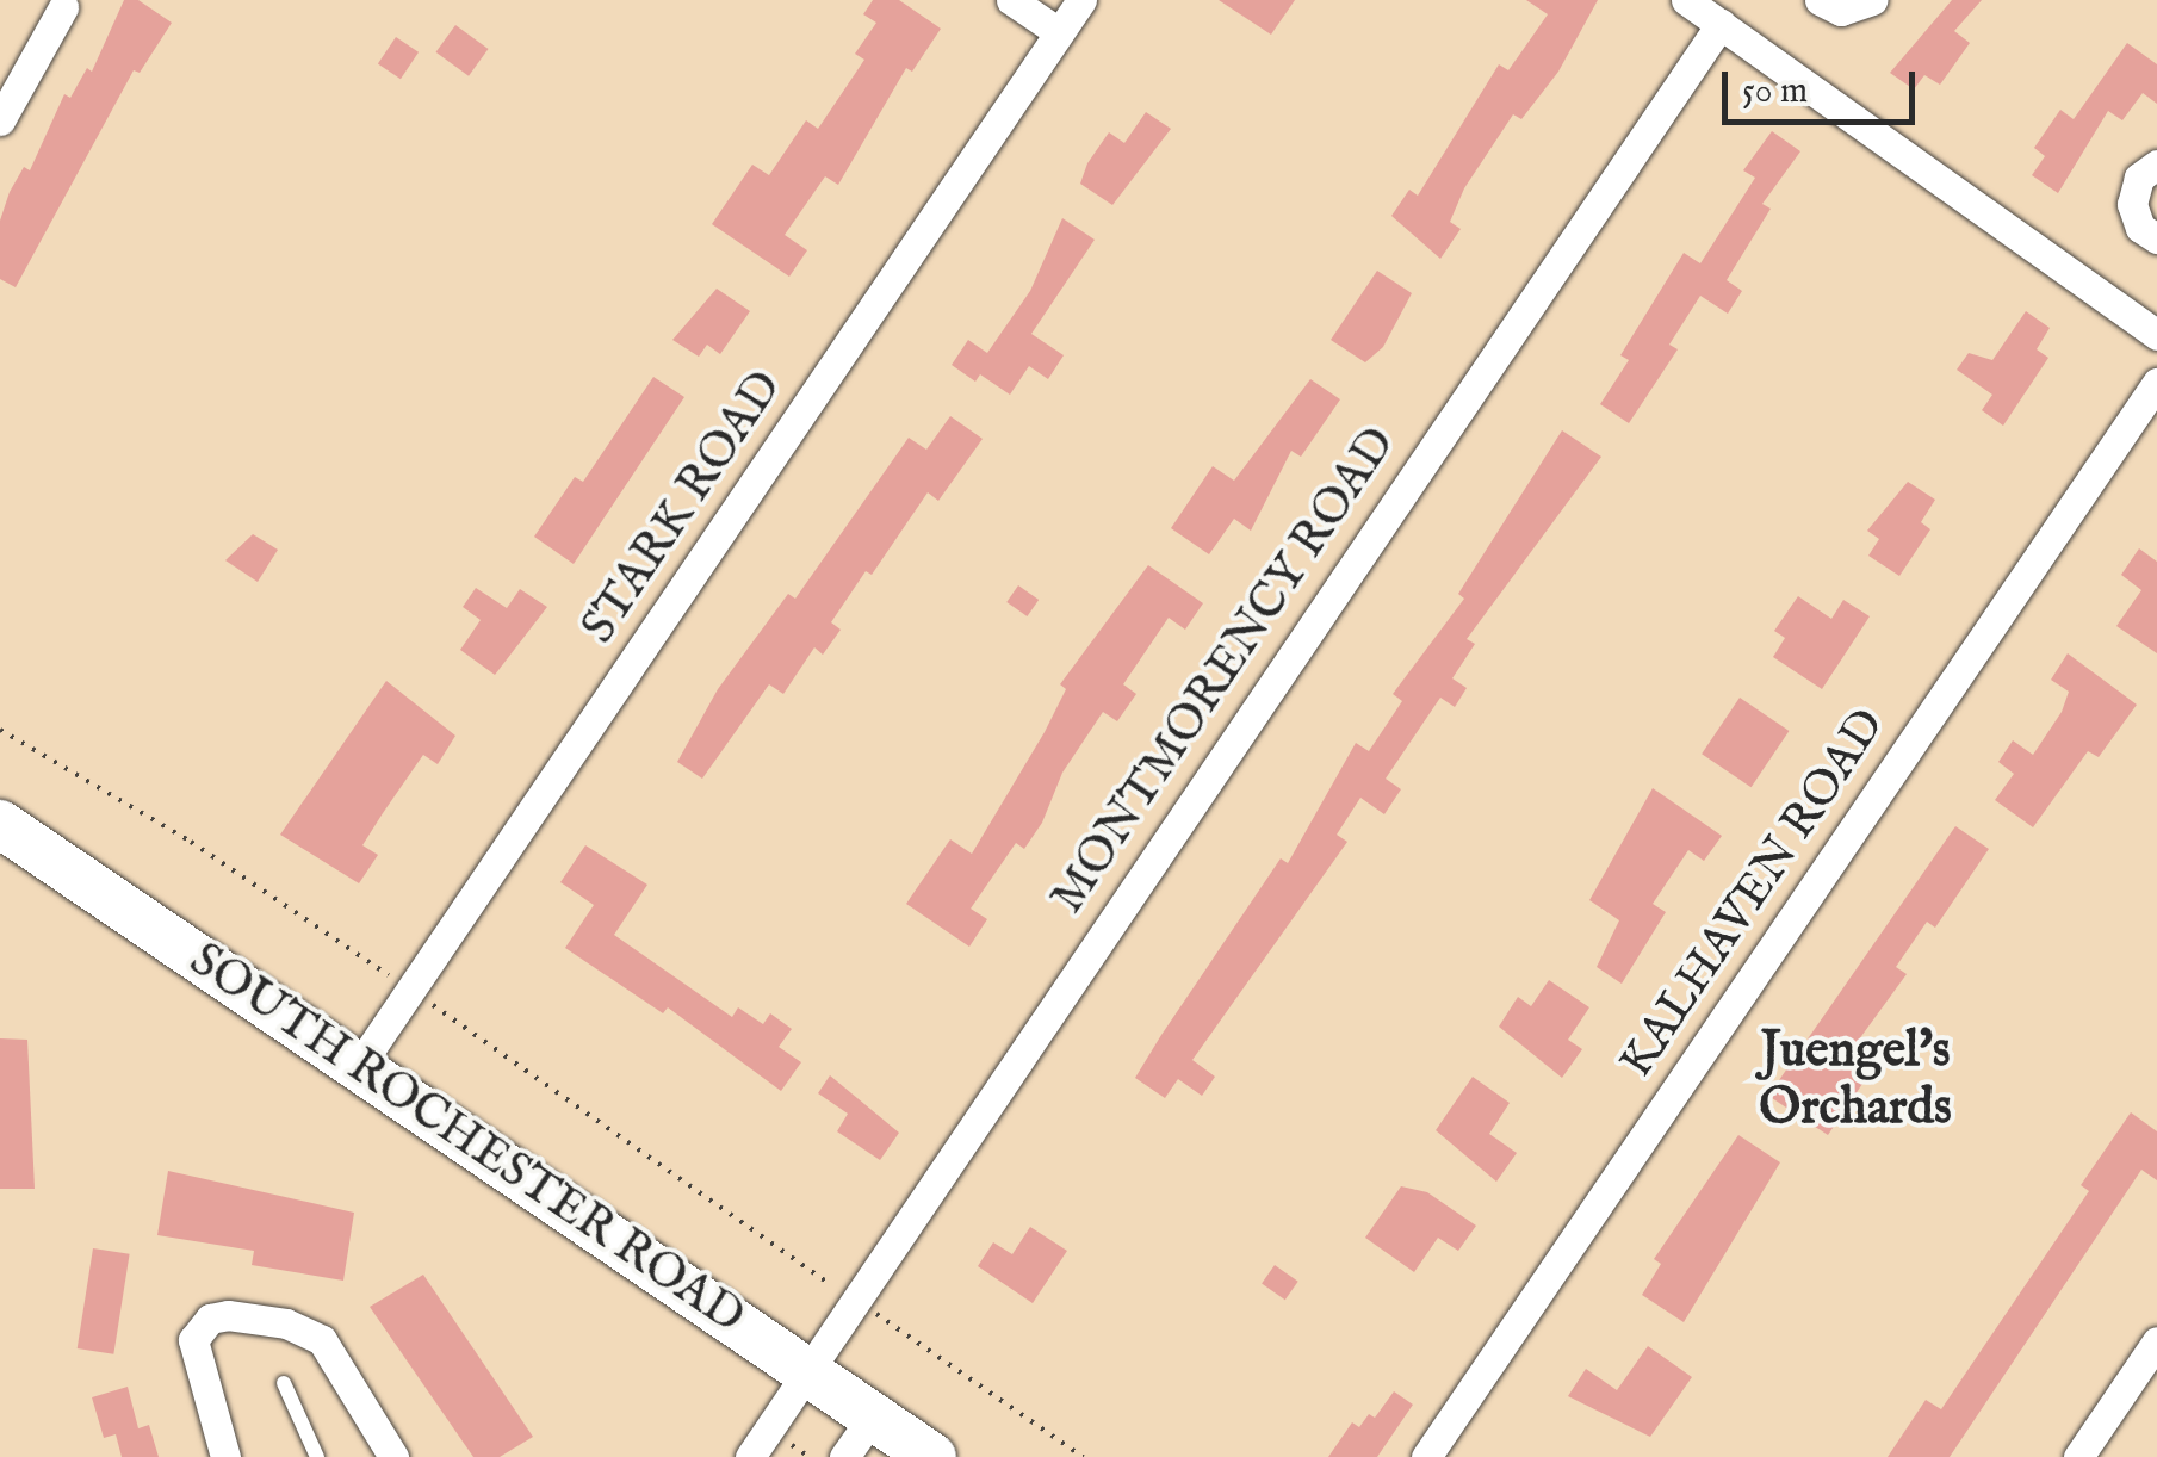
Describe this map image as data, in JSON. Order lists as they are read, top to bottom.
{
  "streets": {
    "main road": ["SOUTH ROCHESTER ROAD"],
    "street": ["STARK ROAD", "MONTMORENCY ROAD", "KALHAVEN ROAD"]
  },
  "crossings": [
    ["STARK ROAD", "SOUTH ROCHESTER ROAD"],
    ["MONTMORENCY ROAD", "SOUTH ROCHESTER ROAD"]
  ],
  "districts": ["Juengel's Orchards"],
  "scale_bar": "50 m"
}
